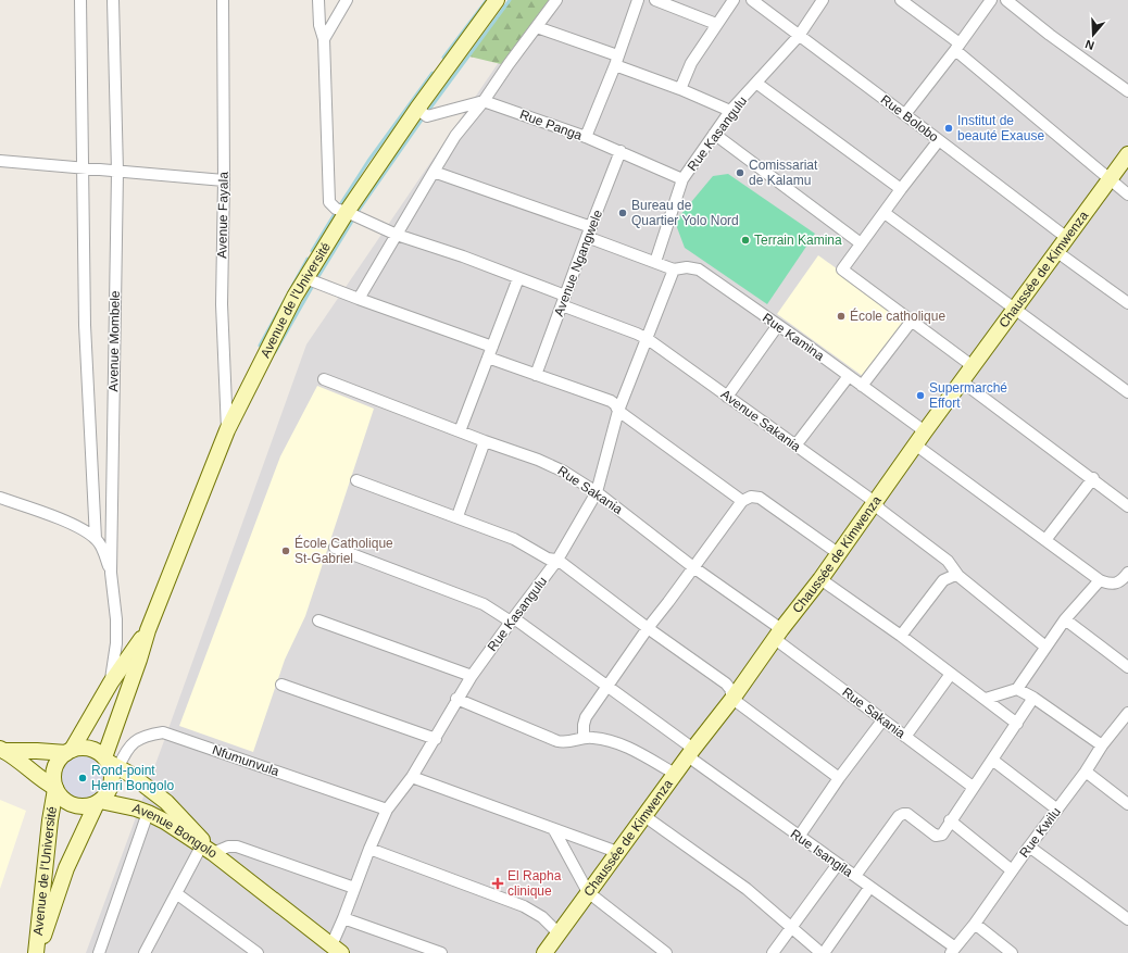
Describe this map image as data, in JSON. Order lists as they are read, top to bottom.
{
  "streets": {
    "street": [
      "Rue Bolobo",
      "Rue Panga",
      "Rue Kasangulu",
      "Avenue Fayala",
      "Avenue Ngangwele",
      "Chaussée de Kimwenza",
      "Avenue de l’Université",
      "Rue Kamina",
      "Avenue Mombele",
      "Avenue Sakania",
      "Rue Sakania",
      "Nfumunvula",
      "Avenue Bongolo",
      "Rue Kwilu",
      "Rue Isangila"
    ]
  },
  "crossings": [
    ["Rue Bolobo", "Rue Kasangulu"],
    ["Rue Bolobo", "Chaussée de Kimwenza"],
    ["Rue Panga", "Rue Kasangulu"],
    ["Rue Panga", "Avenue Ngangwele"],
    ["Rue Kasangulu", "Rue Kamina"],
    ["Rue Kasangulu", "Avenue Sakania"],
    ["Rue Kasangulu", "Rue Sakania"],
    ["Rue Kasangulu", "Nfumunvula"],
    ["Rue Kasangulu", "Rue Isangila"],
    ["Avenue Fayala", "Avenue de l’Université"],
    ["Avenue Ngangwele", "Rue Kamina"],
    ["Avenue Ngangwele", "Avenue Sakania"],
    ["Chaussée de Kimwenza", "Rue Kamina"],
    ["Chaussée de Kimwenza", "Avenue Sakania"],
    ["Chaussée de Kimwenza", "Rue Sakania"],
    ["Chaussée de Kimwenza", "Rue Isangila"],
    ["Avenue de l’Université", "Avenue Mombele"],
    ["Avenue de l’Université", "Avenue Sakania"],
    ["Avenue de l’Université", "Nfumunvula"],
    ["Avenue de l’Université", "Avenue Bongolo"],
    ["Nfumunvula", "Avenue Bongolo"],
    ["Rue Kwilu", "Rue Isangila"]
  ],
  "places": {
    "other": [
      "Institut de beauté Exause",
      "Comissariat de Kalamu",
      "Bureau de Quartier Yolo Nord",
      "Terrain Kamina",
      "École catholique",
      "Supermarché Effort",
      "École Catholique St-Gabriel",
      "Rond-point Henri Bongolo"
    ],
    "health": ["El Rapha clinique"]
  },
  "north": "bottom"
}
